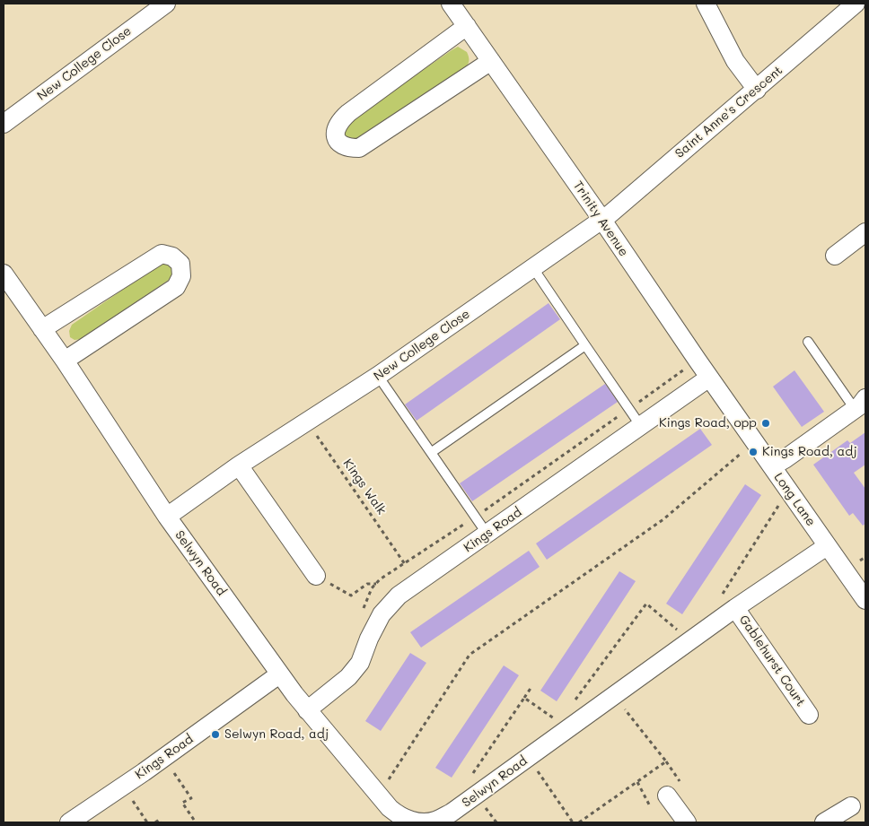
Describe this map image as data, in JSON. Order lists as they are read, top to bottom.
{
  "streets": {
    "street": [
      "New College Close",
      "Saint Anne's Crescent",
      "Trinity Avenue",
      "Long Lane",
      "Kings Road",
      "Selwyn Road",
      "Gablehurst Court"
    ],
    "path": ["Kings Walk"]
  },
  "crossings": [
    ["New College Close", "Saint Anne's Crescent"],
    ["New College Close", "Trinity Avenue"],
    ["New College Close", "Kings Walk"],
    ["New College Close", "Selwyn Road"],
    ["Saint Anne's Crescent", "Trinity Avenue"],
    ["Trinity Avenue", "Long Lane"],
    ["Trinity Avenue", "Kings Road"],
    ["Long Lane", "Kings Road"],
    ["Long Lane", "Selwyn Road"],
    ["Kings Road", "Selwyn Road"],
    ["Selwyn Road", "Gablehurst Court"]
  ],
  "places": ["Kings Road, opp", "Kings Road, adj", "Selwyn Road, adj"]
}
